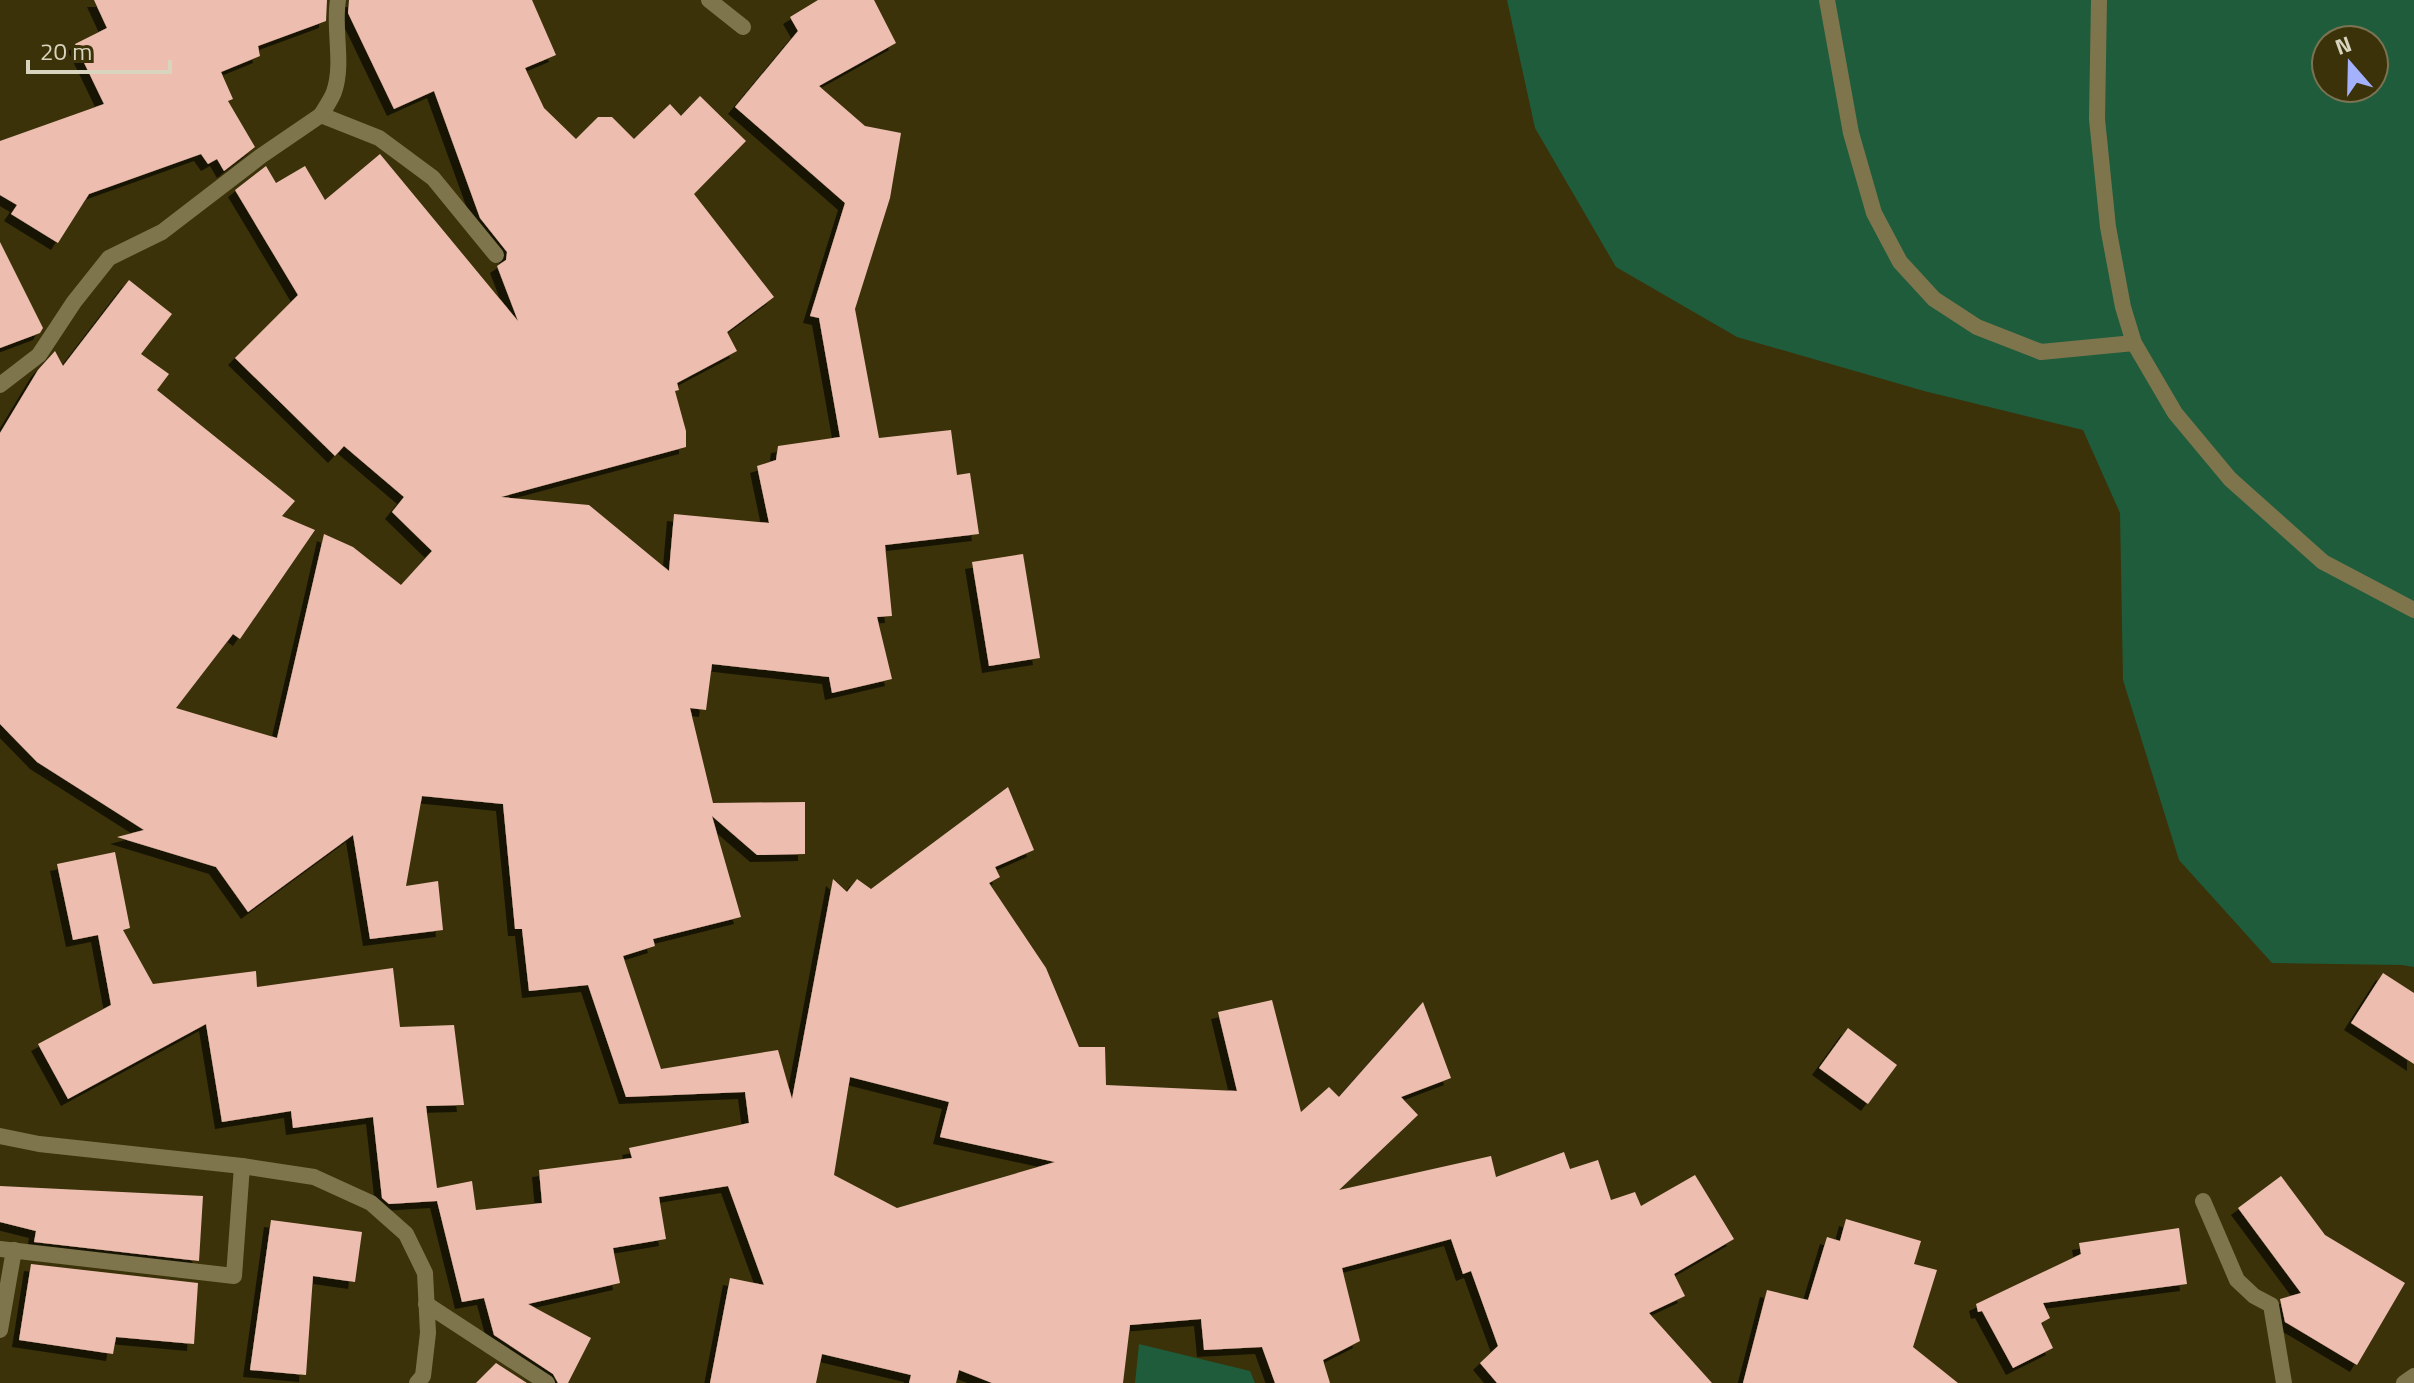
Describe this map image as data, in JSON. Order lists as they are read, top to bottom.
{
  "scale_bar": "20 m",
  "north": "top"
}
